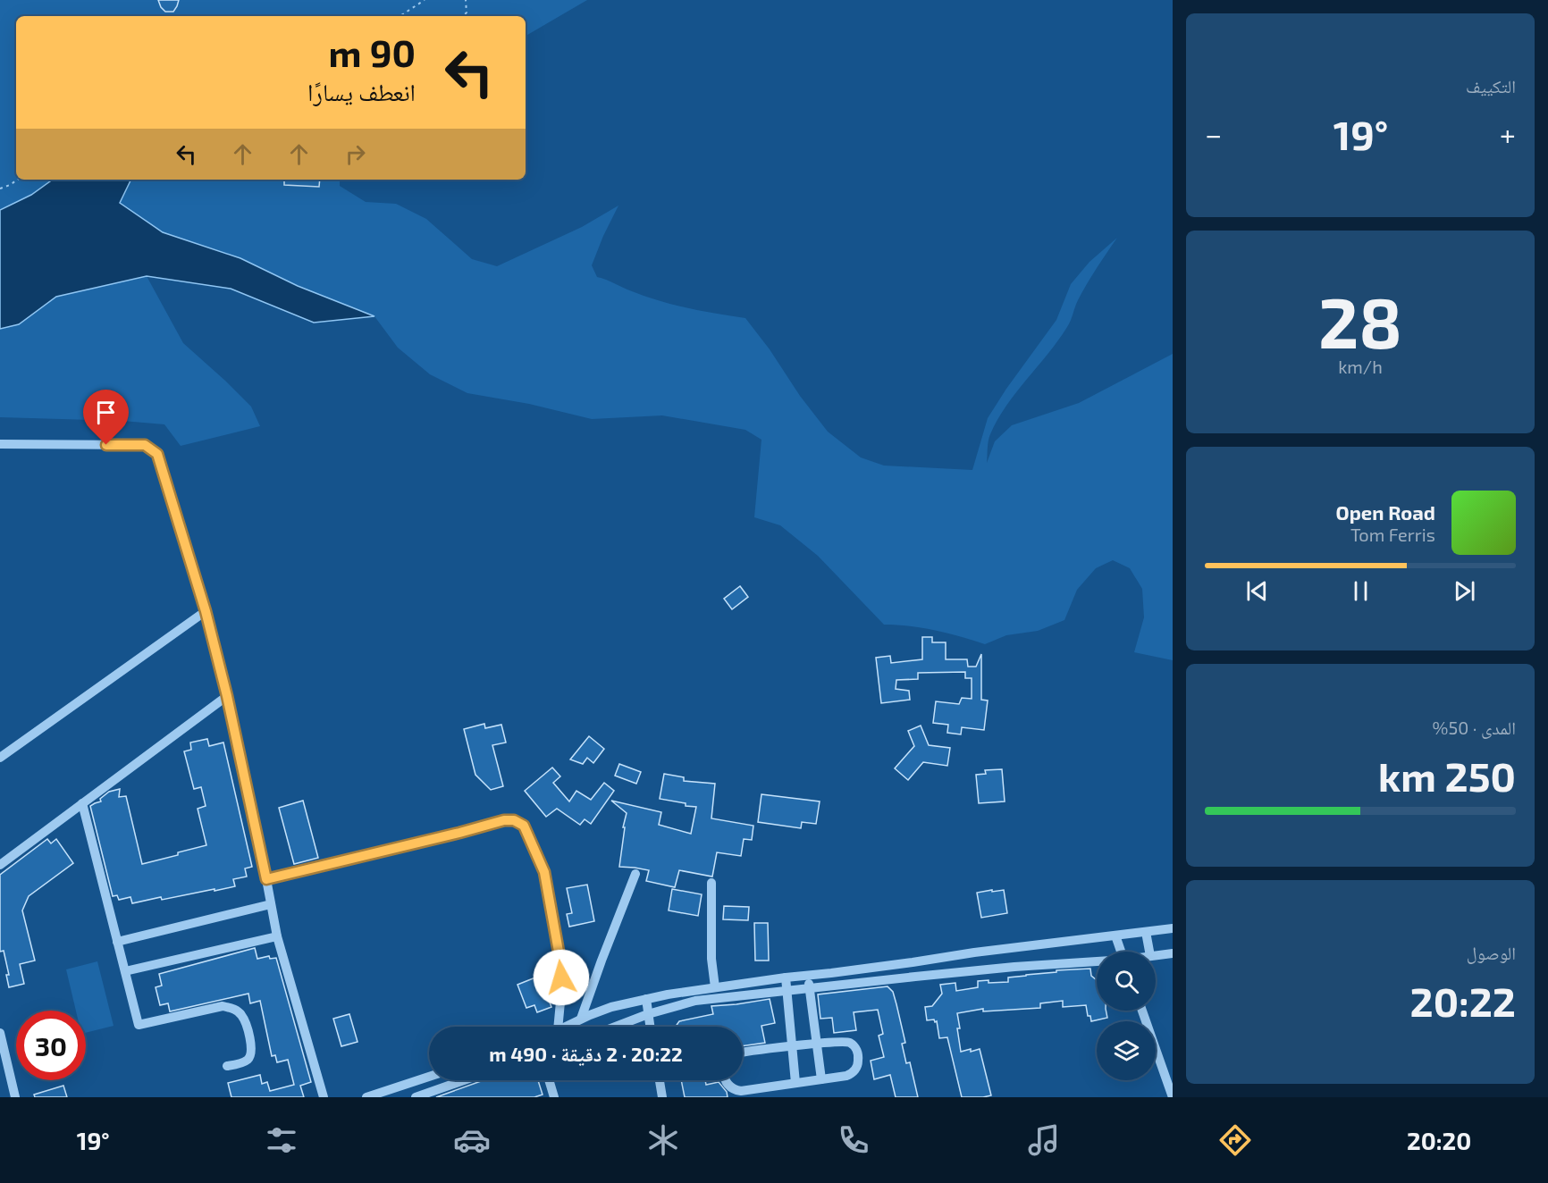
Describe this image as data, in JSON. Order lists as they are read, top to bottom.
{
  "page": {
    "tile": [
      "التكييف",
      ["28", "km/h"],
      ["المدى · 50%", "250 km"],
      ["الوصول", "20:22"]
    ],
    "turn": ["90 m", "انعطف يسارًا"],
    "heat": ["−", "19°", "+"],
    "song": ["Open Road", "Tom Ferris"],
    "limit": "30",
    "trip": "20:22 · 2 دقيقة · 490 m",
    "tabs": ["20:20", "19°"]
  }
}
